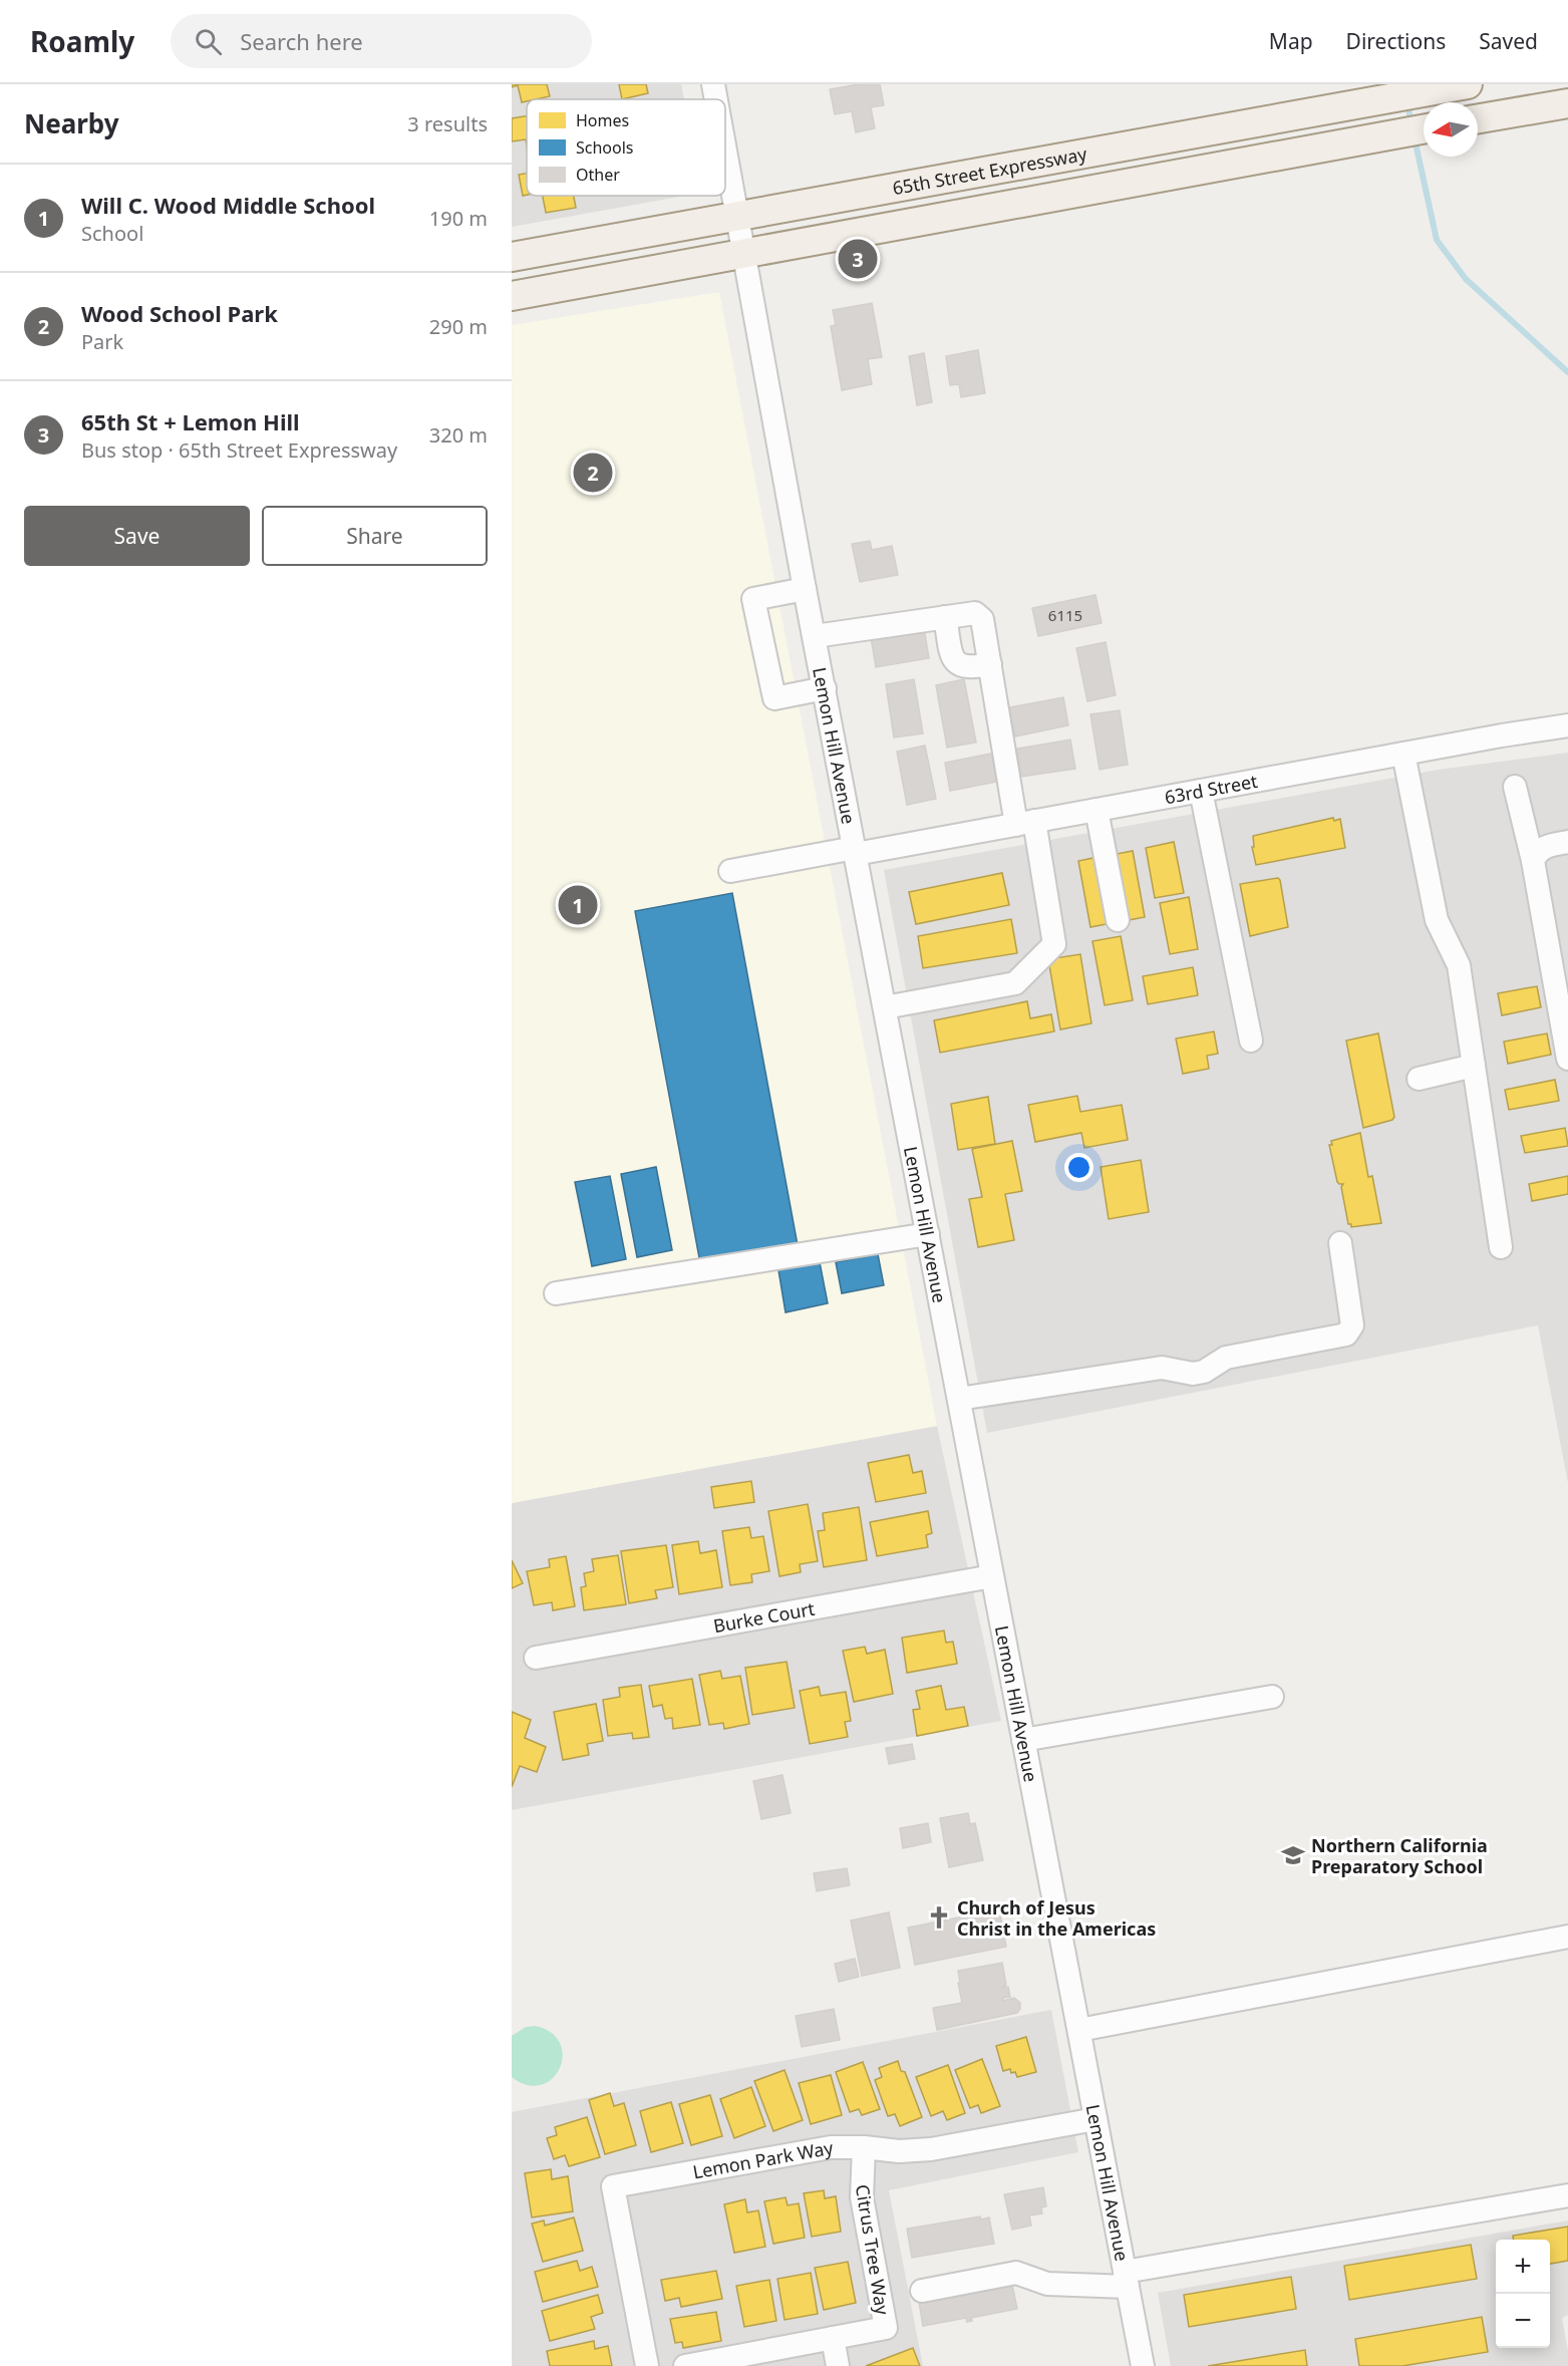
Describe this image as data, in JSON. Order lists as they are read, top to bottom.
{
  "streets": {
    "main road": ["65th Street Expressway"],
    "street": [
      "Lemon Hill Avenue",
      "63rd Street",
      "Burke Court",
      "Lemon Park Way",
      "Citrus Tree Way"
    ]
  },
  "crossings": [
    ["65th Street Expressway", "Lemon Hill Avenue"],
    ["Lemon Hill Avenue", "63rd Street"],
    ["Lemon Hill Avenue", "Burke Court"],
    ["Lemon Hill Avenue", "Lemon Park Way"],
    ["Lemon Park Way", "Citrus Tree Way"]
  ],
  "places": {
    "school or university": ["Northern California Preparatory School"],
    "church": ["Church of Jesus Christ in the Americas"]
  },
  "house_numbers": ["6115"],
  "legend": ["Homes", "Schools", "Other"],
  "north": "left",
  "page": {
    "header": "Roamly",
    "search": "Search here",
    "nav": ["Map", "Directions", "Saved"],
    "heading": ["Nearby", "3 results"],
    "list": [
      {
        "mark": "1",
        "name": "Will C. Wood Middle School",
        "note": "School",
        "value": "190 m"
      },
      {
        "mark": "2",
        "name": "Wood School Park",
        "note": "Park",
        "value": "290 m"
      },
      {
        "mark": "3",
        "name": "65th St + Lemon Hill",
        "note": "Bus stop · 65th Street Expressway",
        "value": "320 m"
      }
    ],
    "pins": ["3", "2", "1"],
    "buttons": ["Save", "Share"],
    "map_buttons": ["+", "−"]
  }
}
